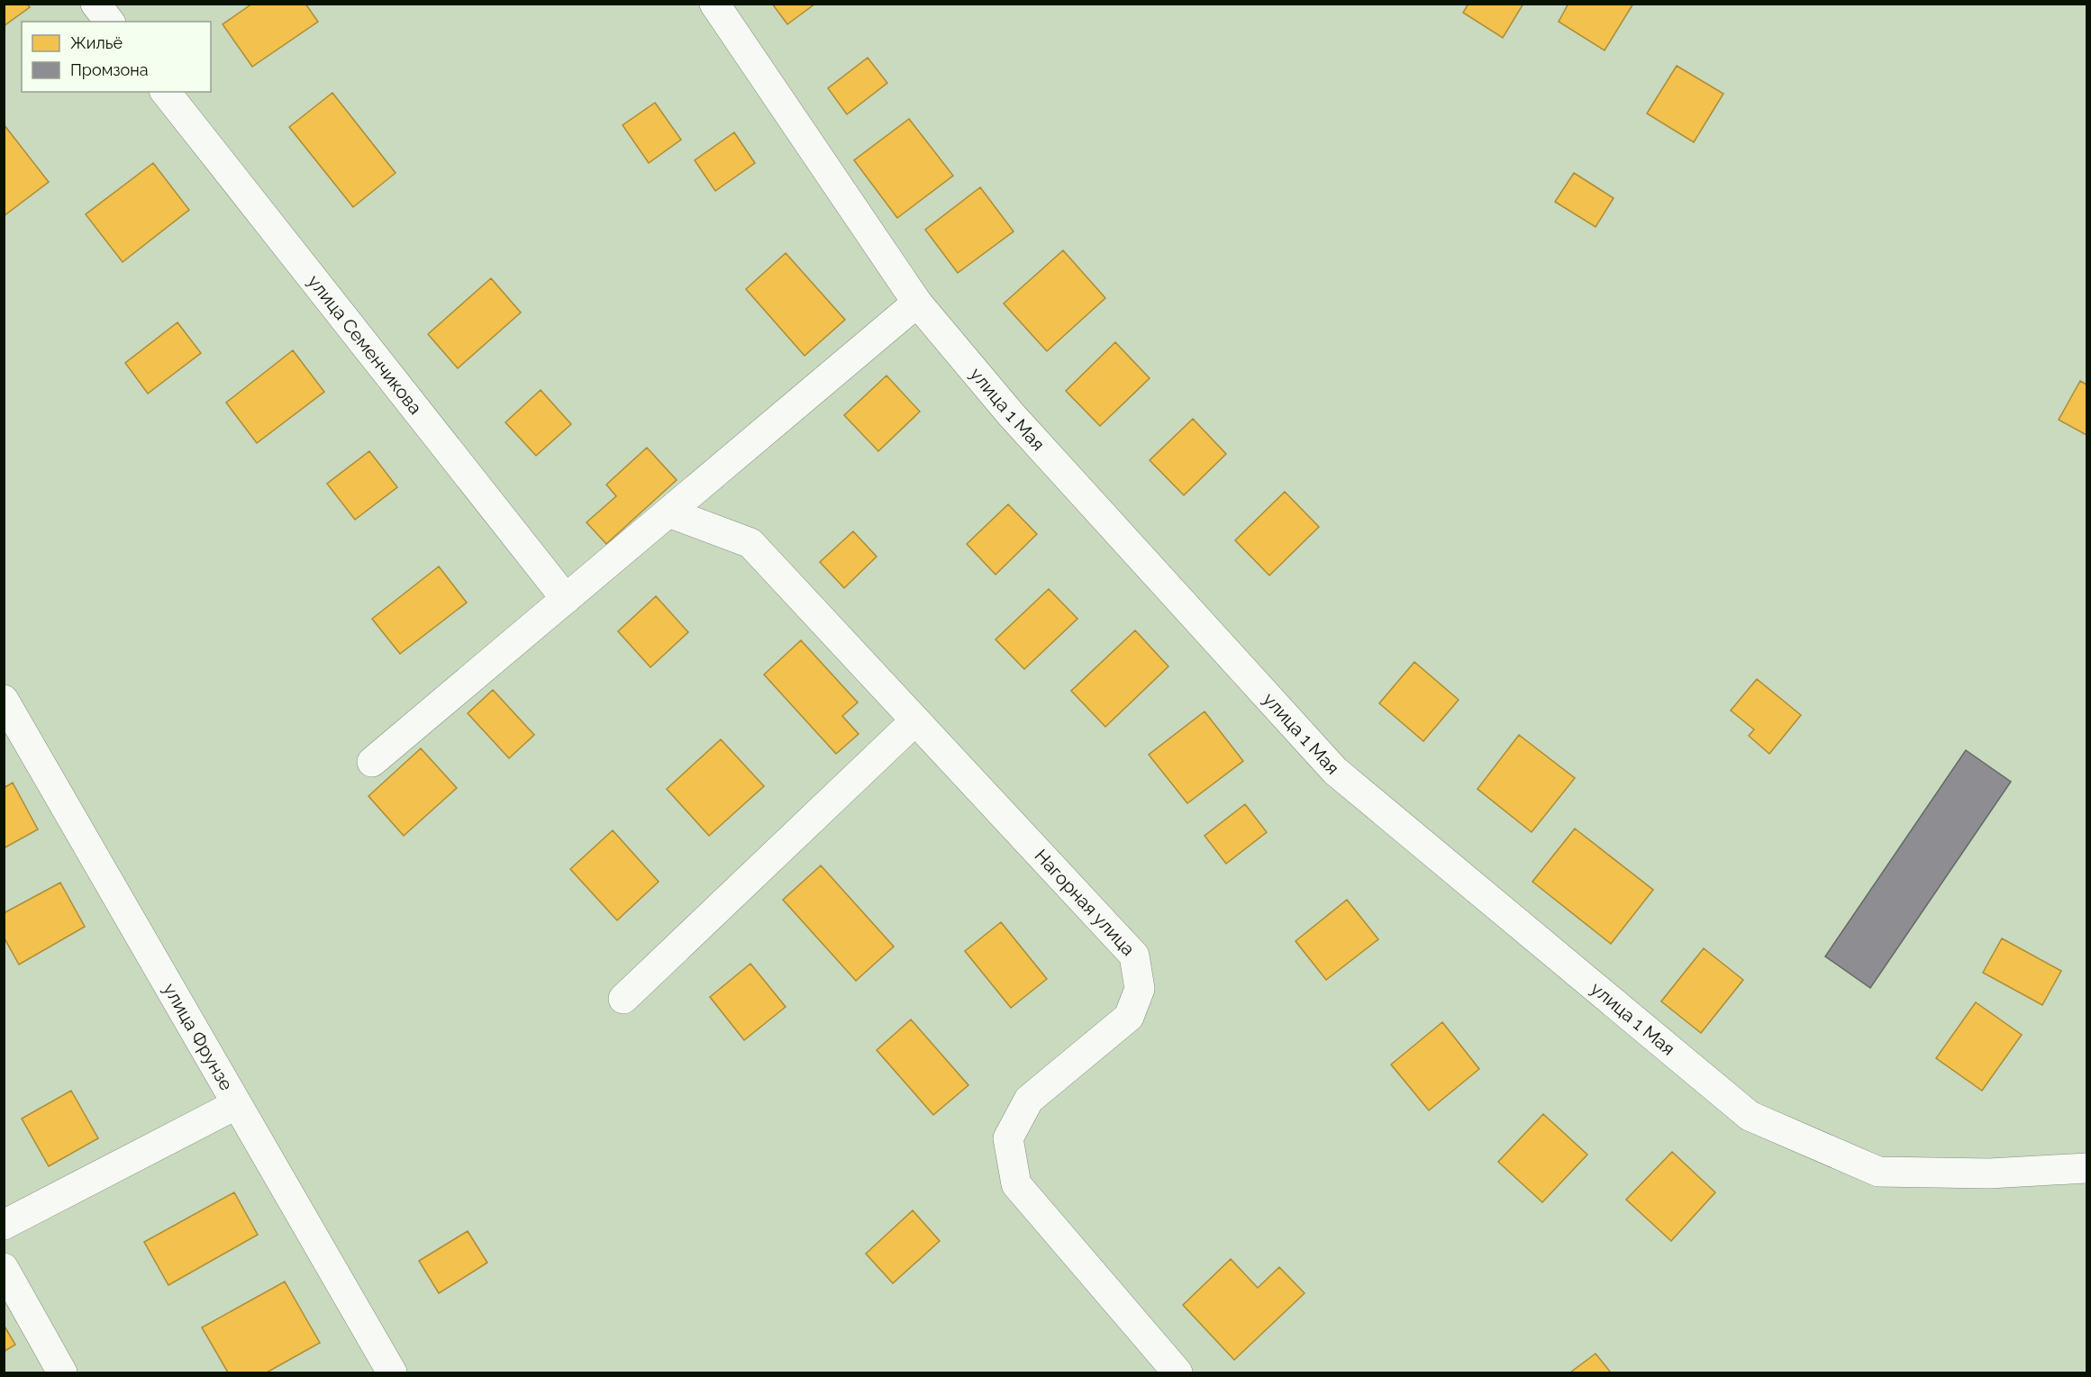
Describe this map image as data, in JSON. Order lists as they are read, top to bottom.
{
  "streets": {
    "street": [
      "улица Семенчикова",
      "улица 1 Мая",
      "Нагорная улица",
      "улица Фрунзе"
    ]
  },
  "legend": ["Жильё", "Промзона"]
}
